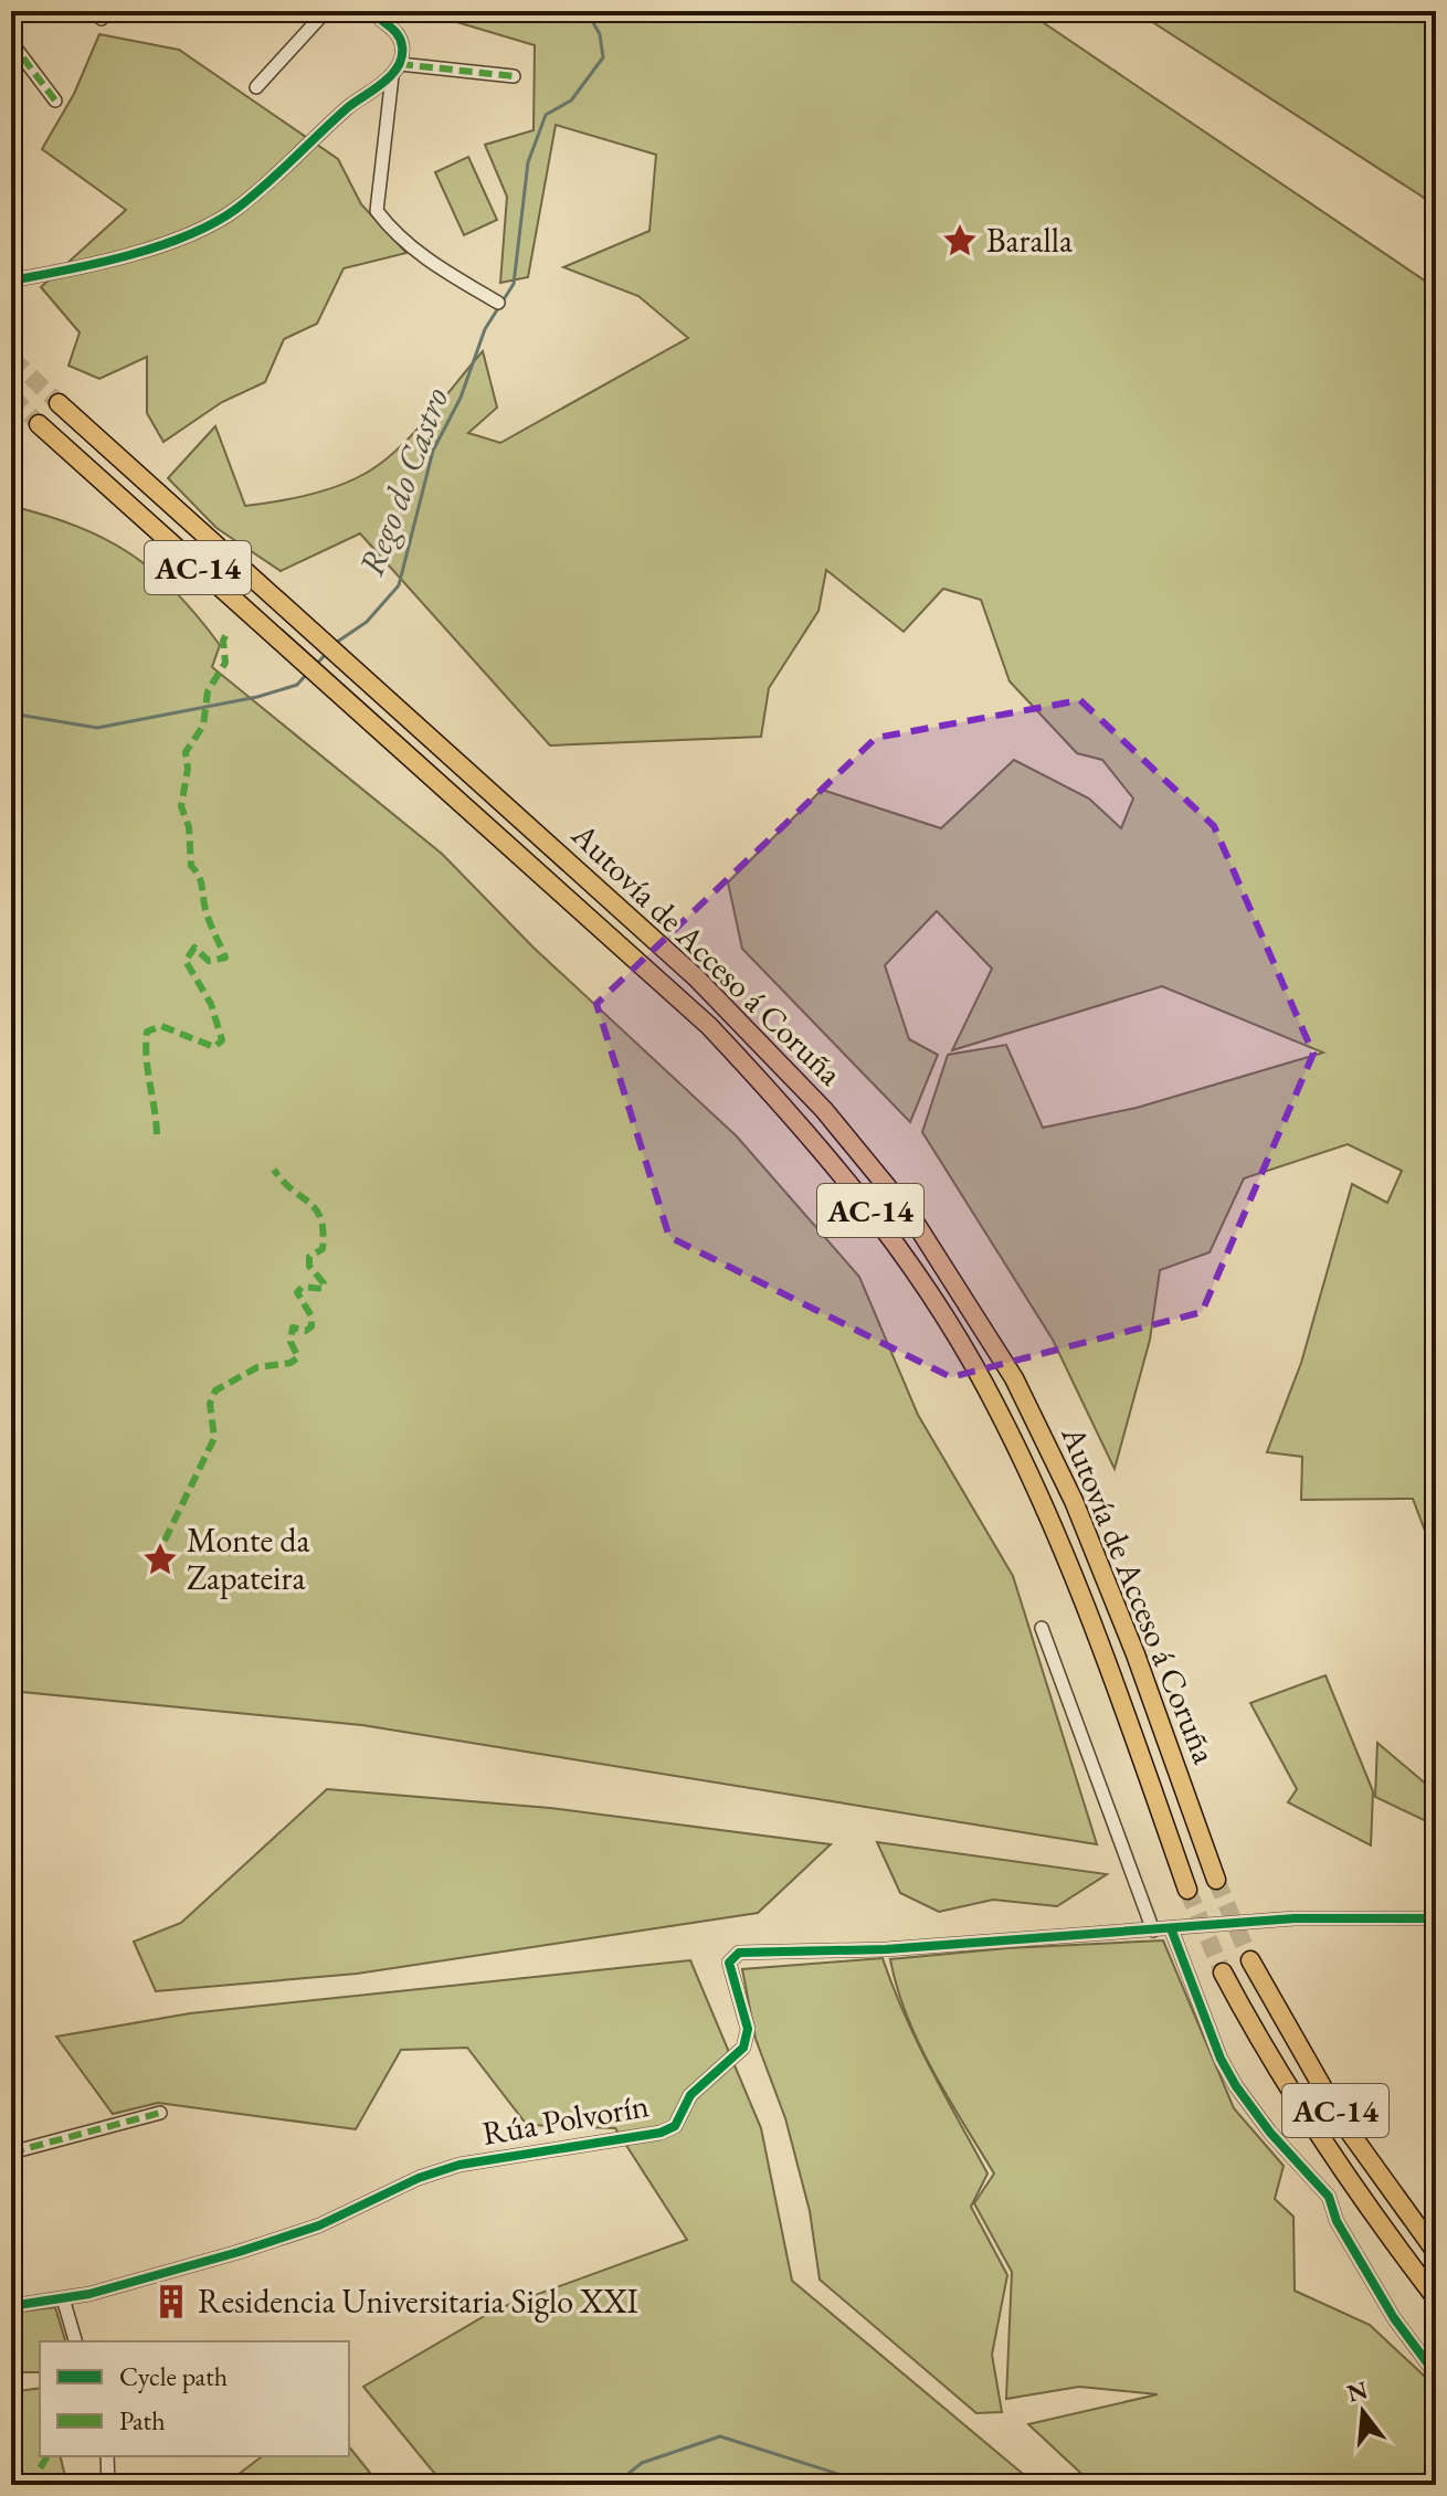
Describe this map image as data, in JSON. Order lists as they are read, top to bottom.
{
  "streets": {
    "highway": ["AC-14", "Autovía de Acceso á Coruña"],
    "street": ["Rúa Polvorín"]
  },
  "water": ["Rego do Castro"],
  "places": {
    "place": ["Baralla", "Monte da Zapateira"],
    "building": ["Residencia Universitaria Siglo XXI"]
  },
  "legend": ["Cycle path", "Path"],
  "north": "top"
}
